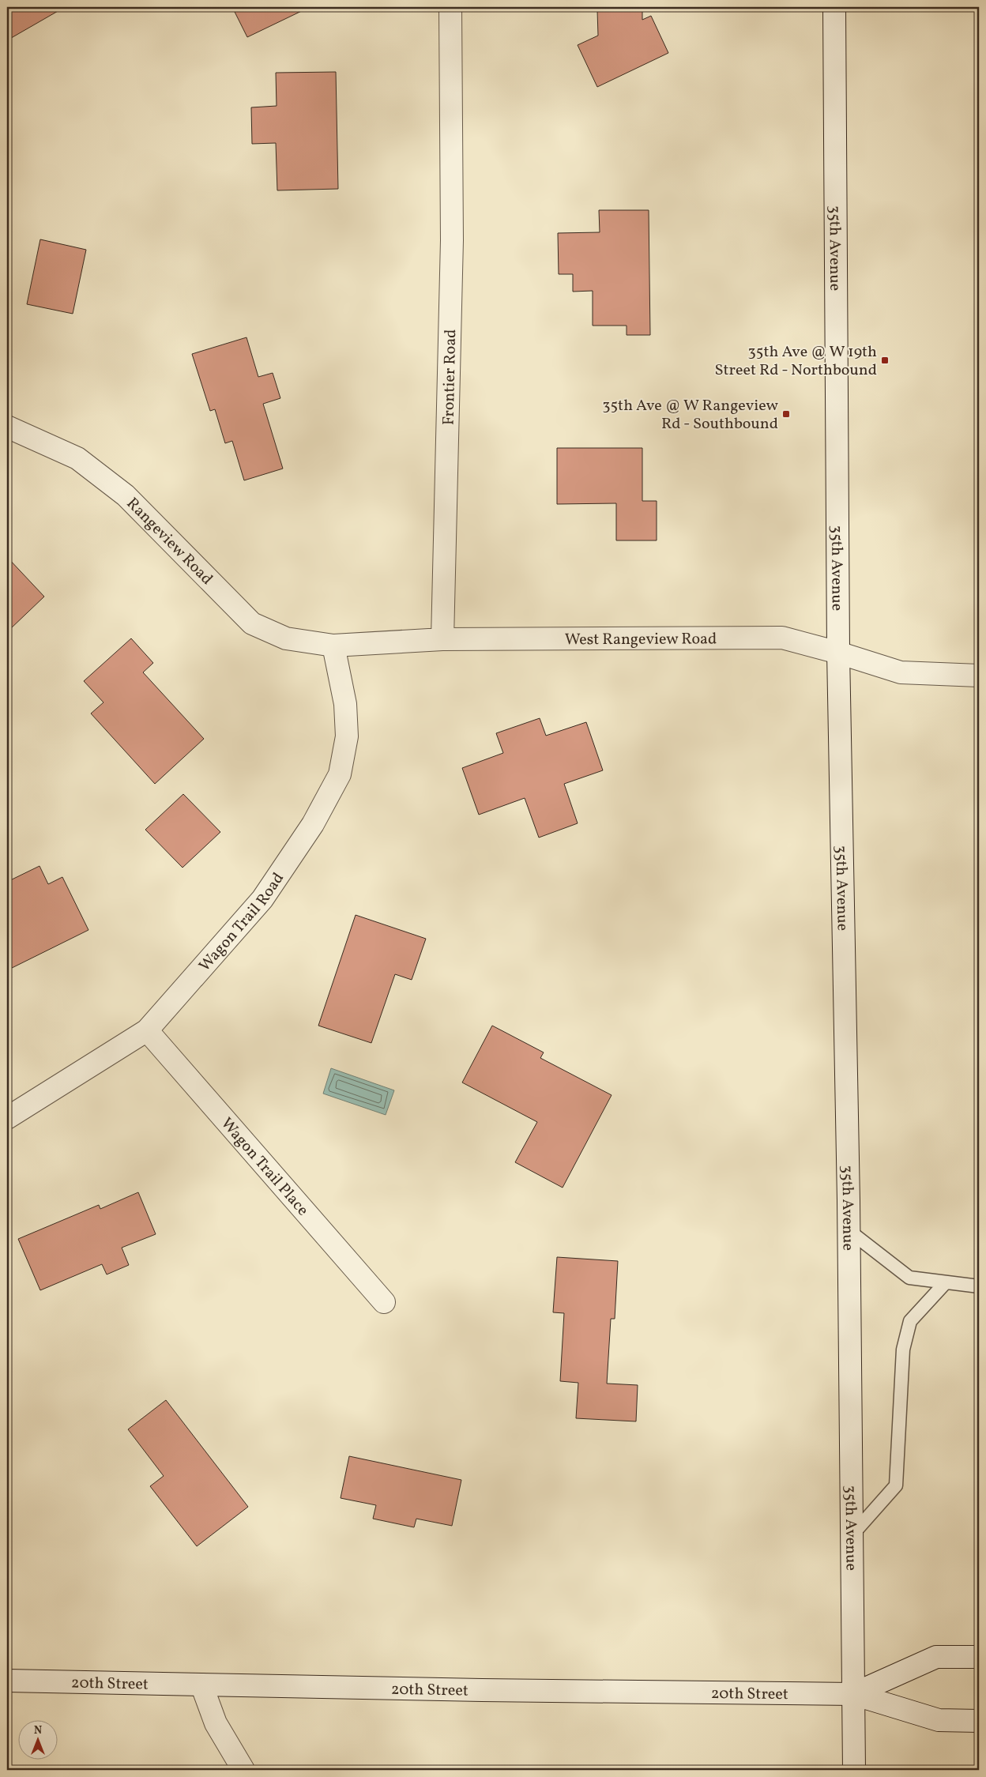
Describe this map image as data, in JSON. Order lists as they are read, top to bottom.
{
  "streets": {
    "main road": [
      "35th Avenue",
      "Frontier Road",
      "Rangeview Road",
      "West Rangeview Road",
      "Wagon Trail Road",
      "Wagon Trail Place",
      "20th Street"
    ]
  },
  "crossings": [
    ["35th Avenue", "West Rangeview Road"],
    ["35th Avenue", "20th Street"],
    ["Frontier Road", "West Rangeview Road"],
    ["Rangeview Road", "Wagon Trail Road"],
    ["Wagon Trail Road", "Wagon Trail Place"]
  ],
  "places": {
    "transit": ["35th Ave @ W 19th Street Rd - Northbound", "35th Ave @ W Rangeview Rd - Southbound"]
  },
  "north": "top"
}
